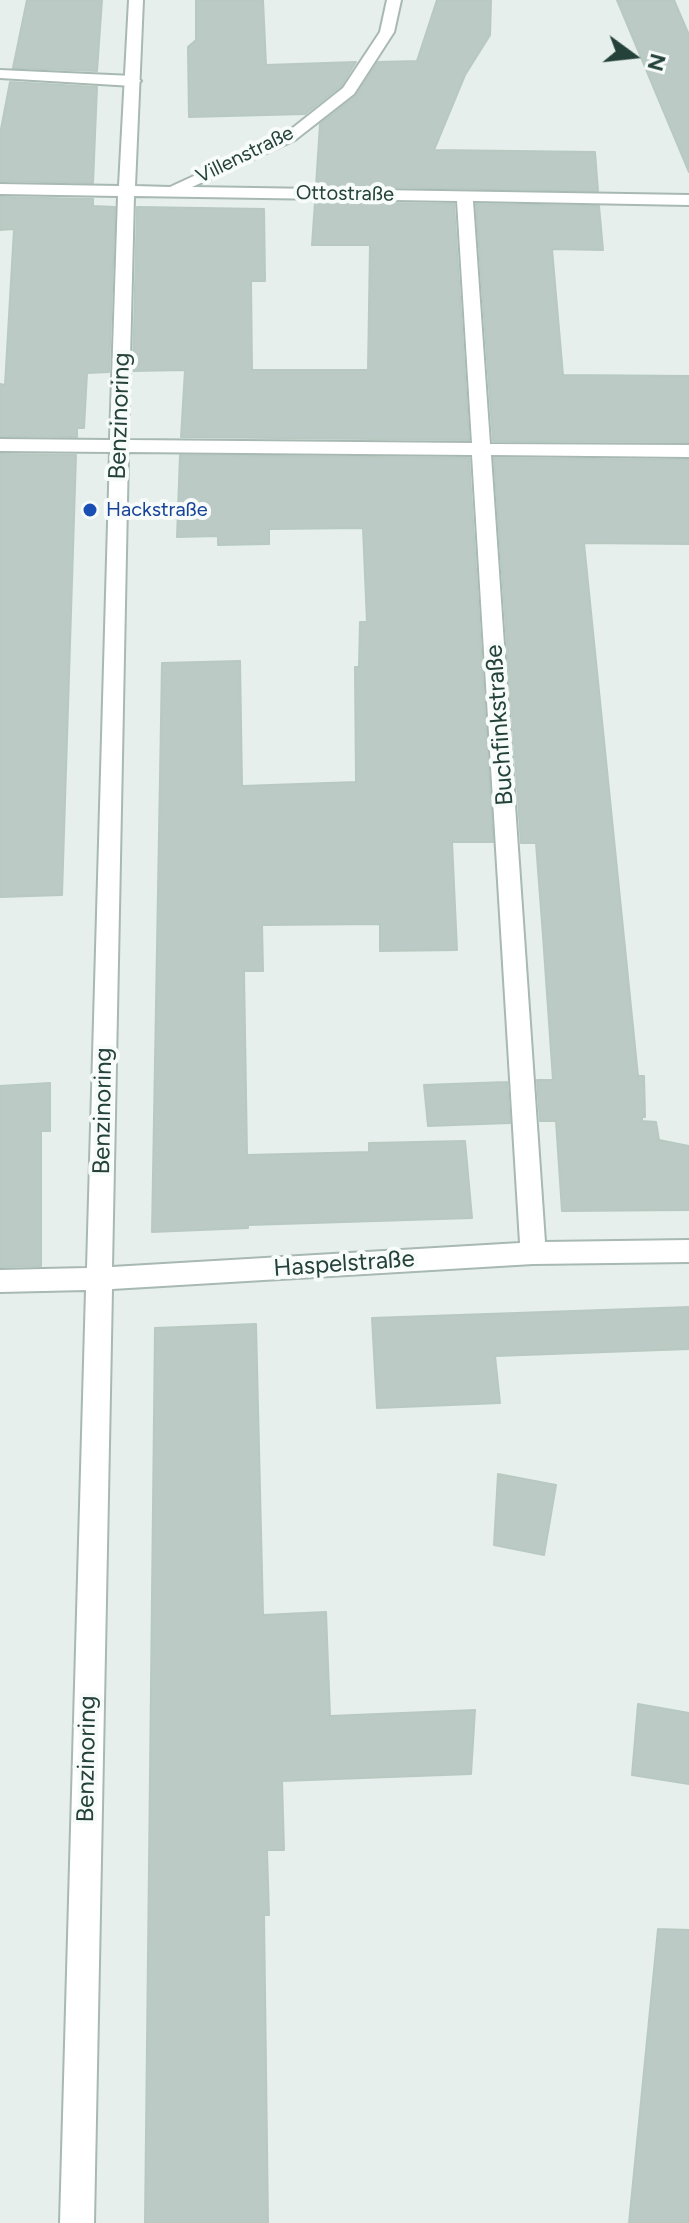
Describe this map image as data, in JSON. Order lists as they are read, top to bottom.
{
  "streets": {
    "street": [
      "Villenstraße",
      "Ottostraße",
      "Benzinoring",
      "Buchfinkstraße",
      "Haspelstraße"
    ]
  },
  "crossings": [
    ["Villenstraße", "Ottostraße"],
    ["Ottostraße", "Benzinoring"],
    ["Ottostraße", "Buchfinkstraße"],
    ["Benzinoring", "Haspelstraße"],
    ["Buchfinkstraße", "Haspelstraße"]
  ],
  "places": ["Hackstraße"],
  "north": "right"
}
